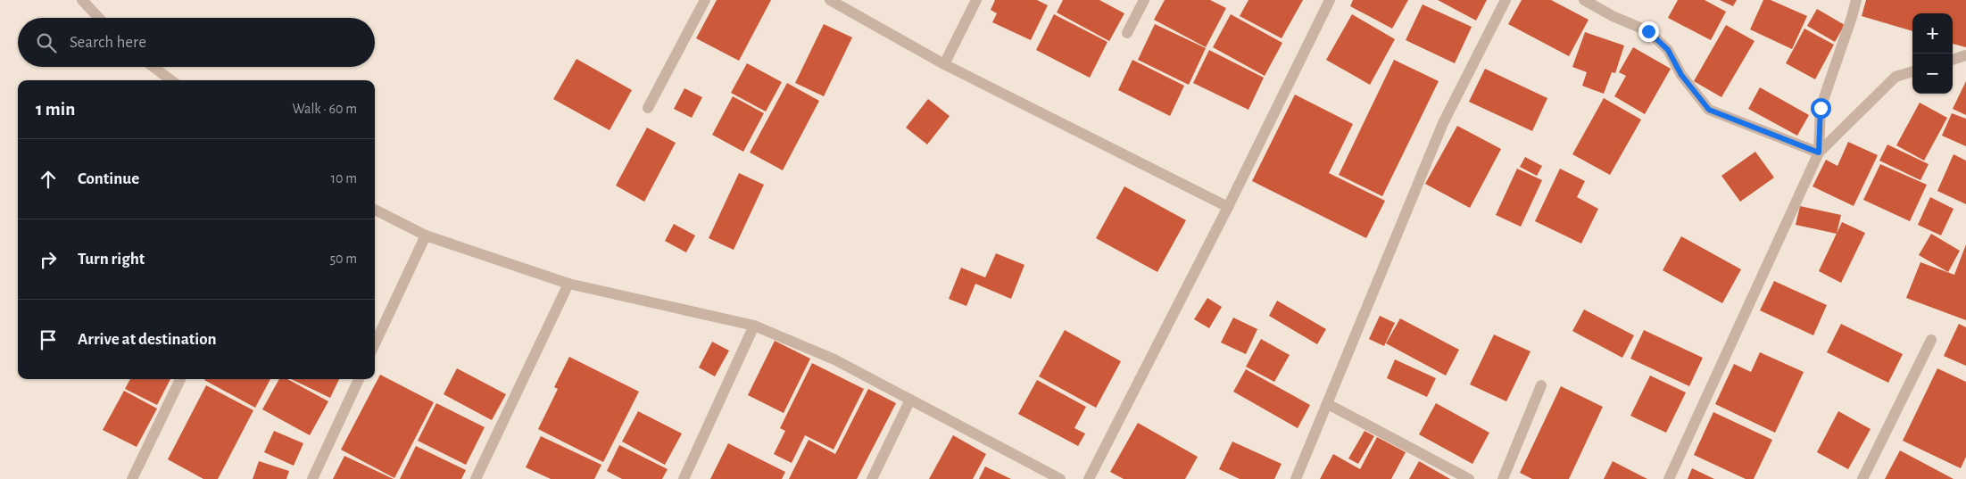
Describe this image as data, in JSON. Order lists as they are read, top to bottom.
{
  "page": {
    "map_buttons": ["+", "−"],
    "search": "Search here",
    "heading": ["1 min", "Walk · 60 m"],
    "list": [
      ["Continue", "10 m"],
      ["Turn right", "50 m"],
      "Arrive at destination"
    ]
  }
}
